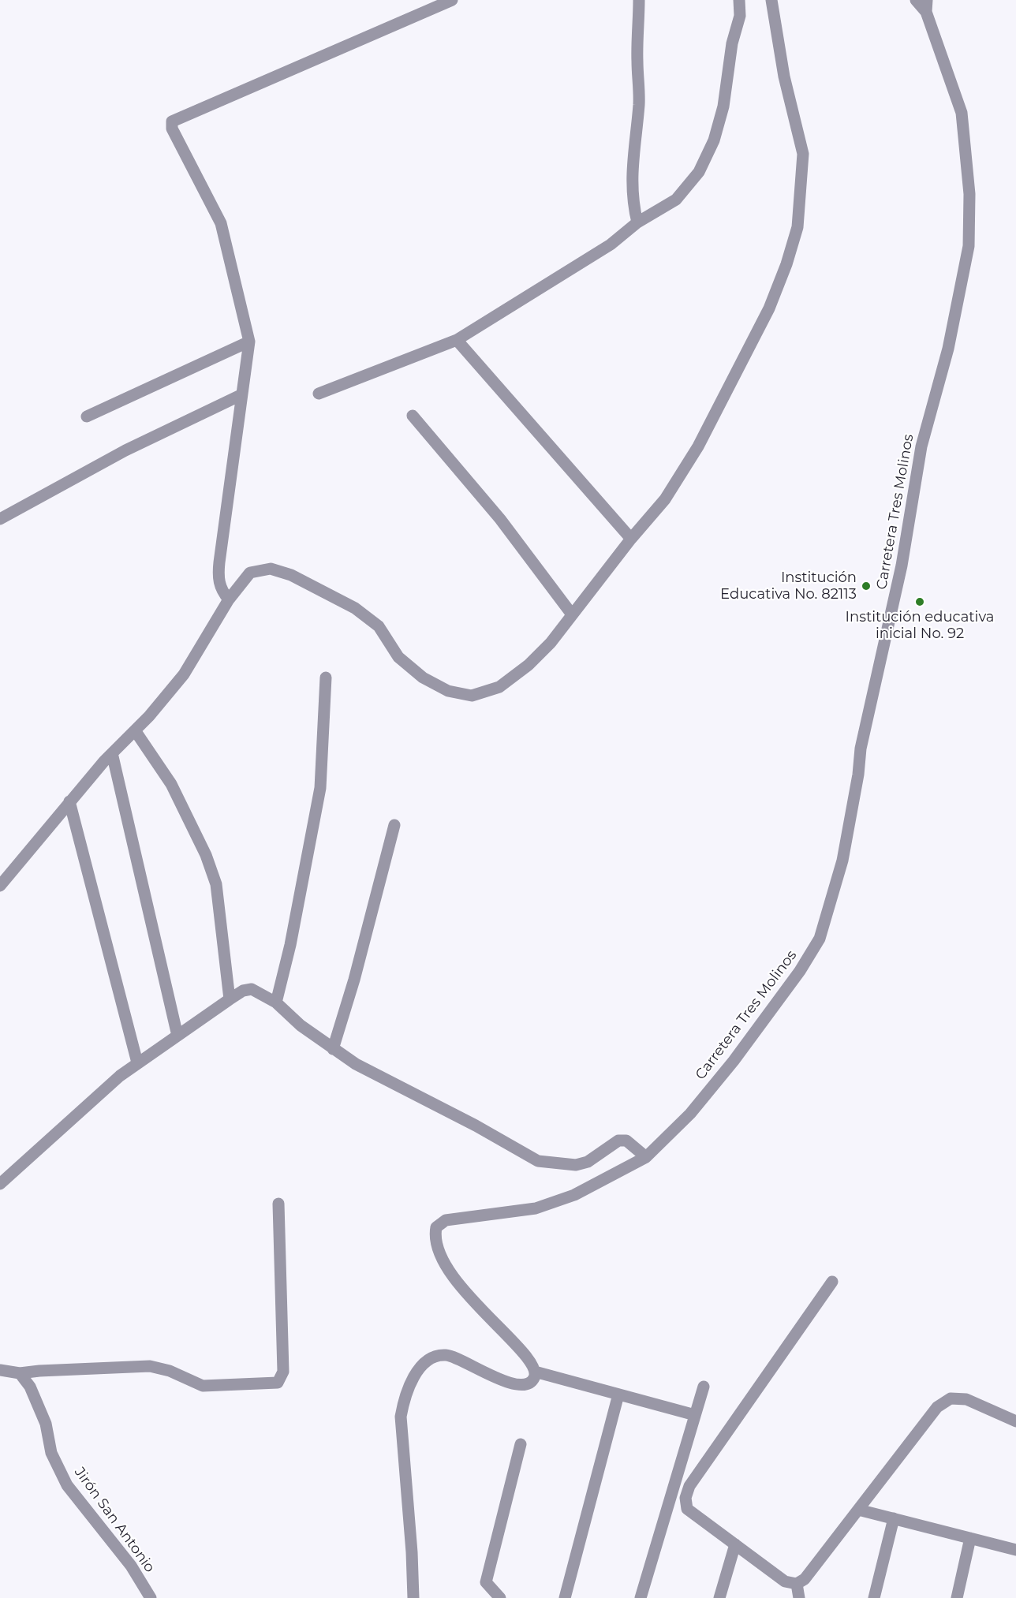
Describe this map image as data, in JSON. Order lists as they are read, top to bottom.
{
  "streets": {
    "street": ["Carretera Tres Molinos", "Jirón San Antonio"]
  },
  "places": ["Institución Educativa No. 82113", "Institución educativa inicial No. 92"]
}
